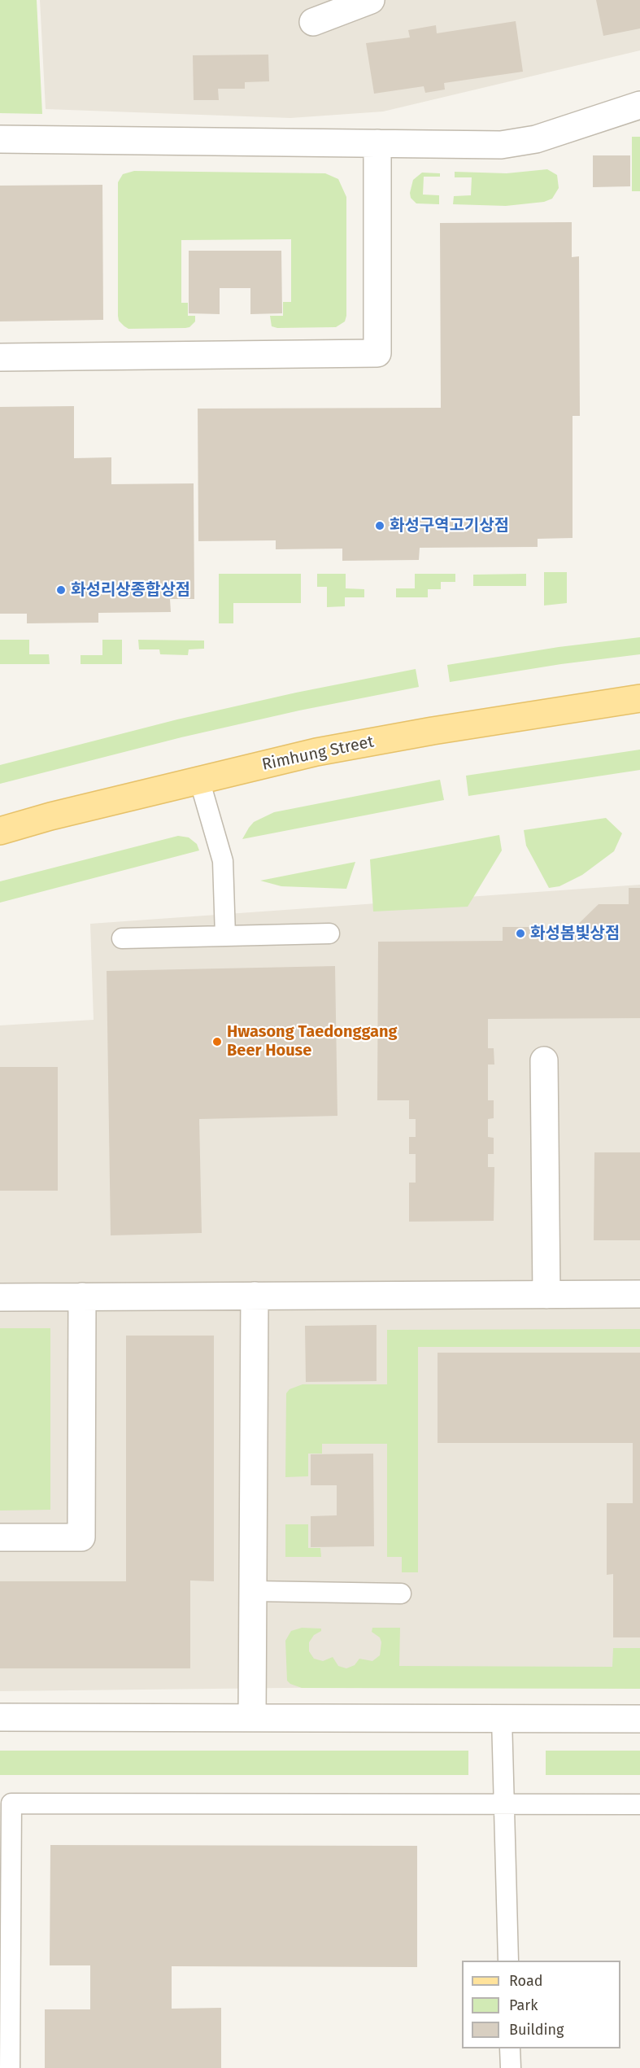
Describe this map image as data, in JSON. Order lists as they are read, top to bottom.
{
  "streets": {
    "main road": ["Rimhung Street"]
  },
  "places": [
    "화성구역고기상점",
    "화성리상종합상점",
    "화성봄빛상점",
    "Hwasong Taedonggang Beer House"
  ],
  "legend": ["Road", "Park", "Building"]
}
